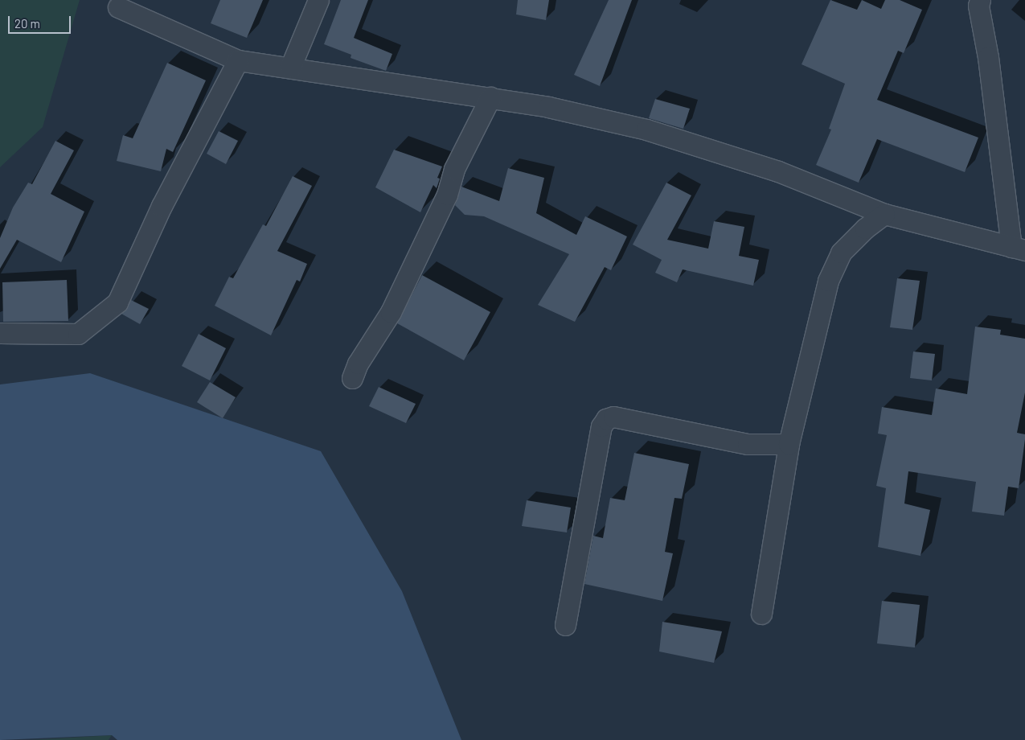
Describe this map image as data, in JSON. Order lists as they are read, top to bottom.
{
  "scale_bar": "20 m"
}
